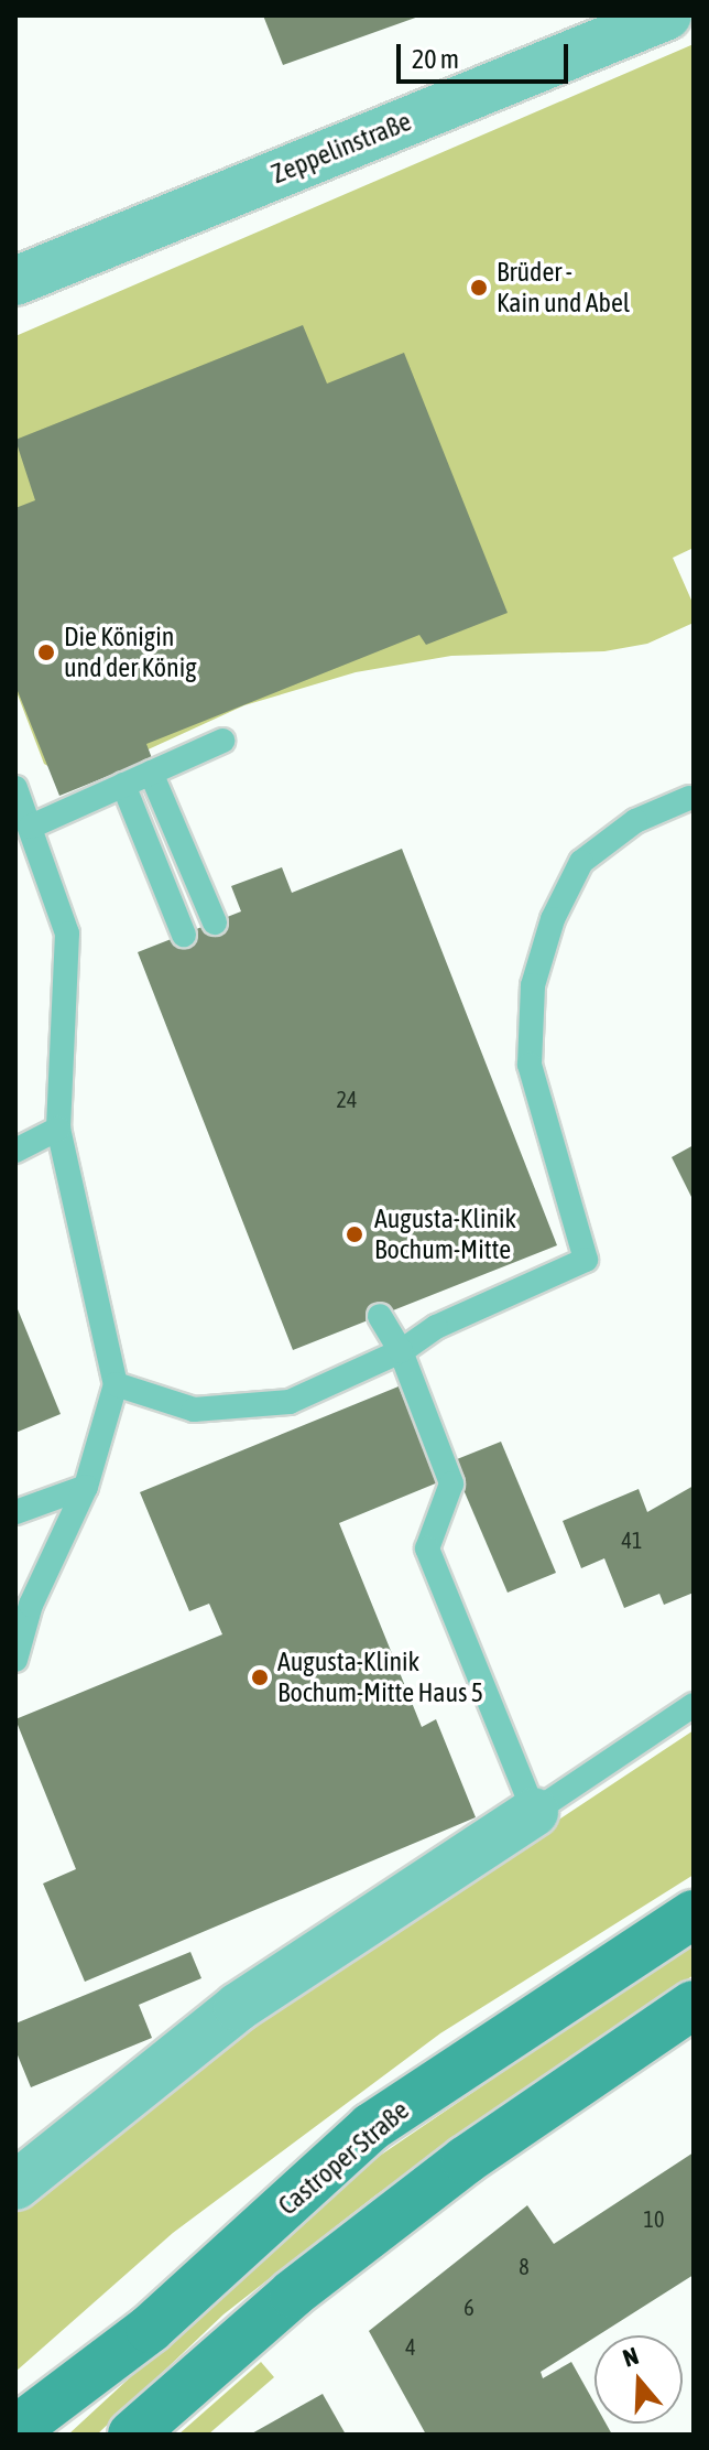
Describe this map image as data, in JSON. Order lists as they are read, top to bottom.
{
  "streets": {
    "main road": ["Castroper Straße"],
    "street": ["Zeppelinstraße"]
  },
  "places": [
    "Brüder - Kain und Abel",
    "Die Königin und der König",
    "Augusta-Klinik Bochum-Mitte",
    "Augusta-Klinik Bochum-Mitte Haus 5"
  ],
  "house_numbers": [
    "24",
    "41",
    "10",
    "8",
    "6",
    "4"
  ],
  "scale_bar": "20 m",
  "north": "top"
}
